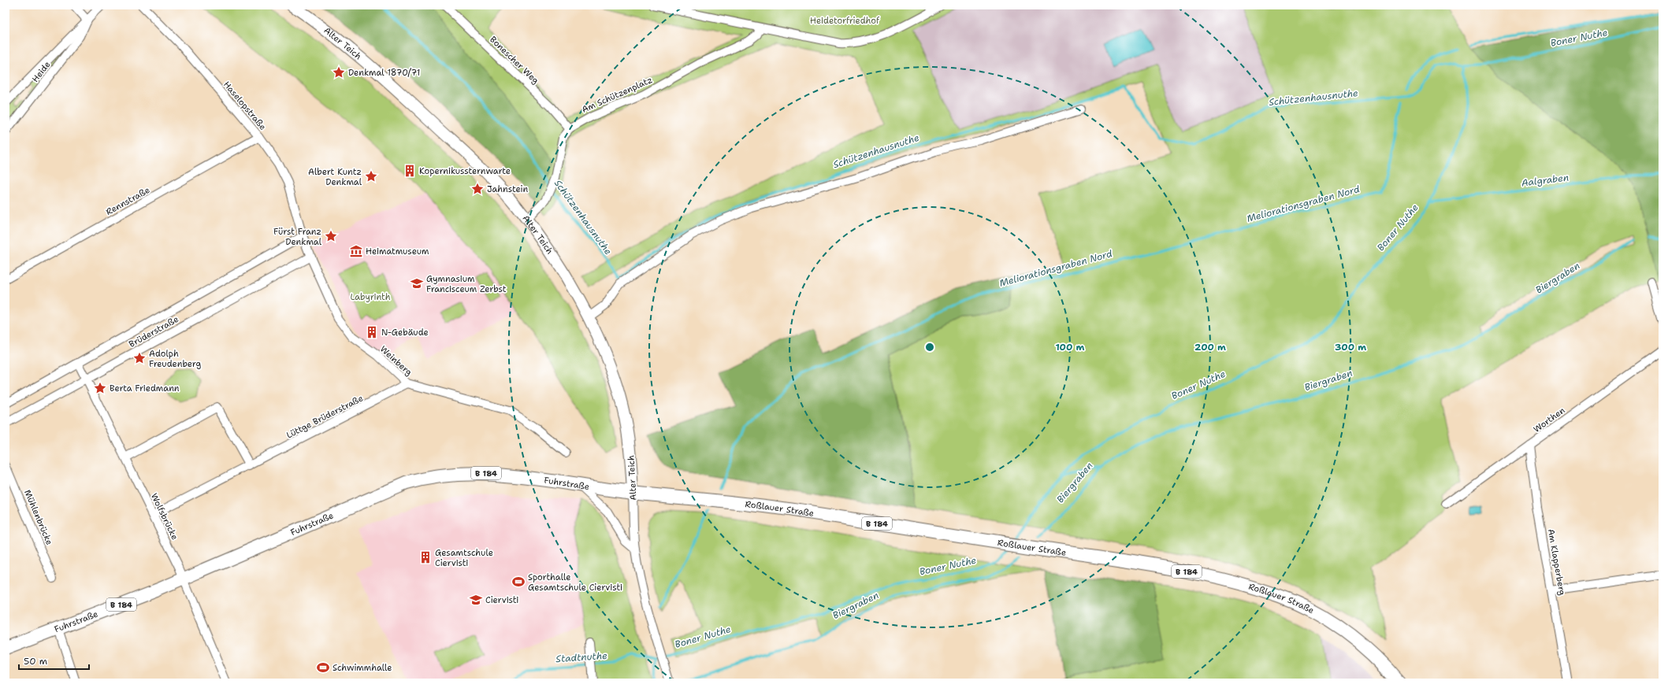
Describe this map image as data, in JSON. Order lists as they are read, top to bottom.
{
  "streets": {
    "main road": [
      "Alter Teich",
      "B 184",
      "Fuhrstraße",
      "Roßlauer Straße"
    ],
    "street": [
      "Bonescher Weg",
      "Heide",
      "Am Schützenplatz",
      "Haselopstraße",
      "Rennstraße",
      "Brüderstraße",
      "Weinberg",
      "Lüttge Brüderstraße",
      "Worthen",
      "Wolfsbrücke",
      "Mühlenbrücke",
      "Am Klapperberg"
    ]
  },
  "crossings": [
    ["Alter Teich", "Fuhrstraße"],
    ["Alter Teich", "Roßlauer Straße"],
    ["Bonescher Weg", "Am Schützenplatz"],
    ["Haselopstraße", "Rennstraße"],
    ["Haselopstraße", "Brüderstraße"],
    ["Haselopstraße", "Weinberg"],
    ["Brüderstraße", "Weinberg"],
    ["Brüderstraße", "Wolfsbrücke"],
    ["Weinberg", "Lüttge Brüderstraße"],
    ["Lüttge Brüderstraße", "Wolfsbrücke"],
    ["Worthen", "Am Klapperberg"],
    ["Fuhrstraße", "Roßlauer Straße"],
    ["Fuhrstraße", "Wolfsbrücke"]
  ],
  "water": [
    "Boner Nuthe",
    "Schützenhausnuthe",
    "Aalgraben",
    "Meliorationsgraben Nord",
    "Biergraben",
    "Stadtnuthe"
  ],
  "parks": ["Heidetorfriedhof", "Labyrinth"],
  "places": {
    "place": [
      "Denkmal 1870/71",
      "Albert Kuntz Denkmal",
      "Jahnstein",
      "Fürst Franz Denkmal",
      "Adolph Freudenberg",
      "Berta Friedmann"
    ],
    "building": ["Kopernikussternwarte", "N-Gebäude", "Gesamtschule Ciervisti"],
    "museum": ["Heimatmuseum"],
    "school or university": ["Gymnasium Francisceum Zerbst", "Ciervisti"],
    "sports": ["Sporthalle Gesamtschule Ciervisti", "Schwimmhalle"]
  },
  "scale_bar": "50 m",
  "rings": ["100 m", "200 m", "300 m"]
}
